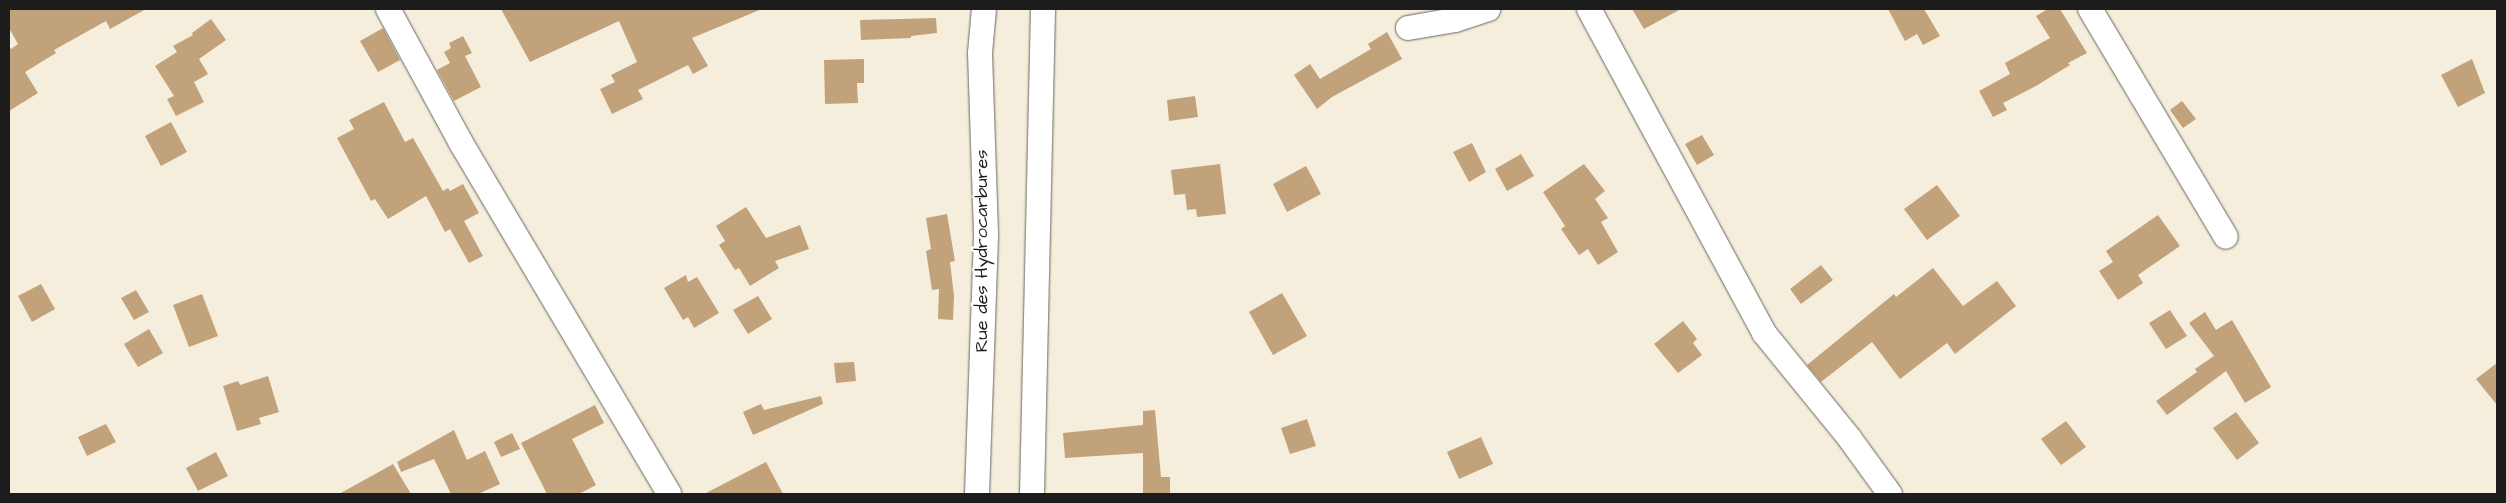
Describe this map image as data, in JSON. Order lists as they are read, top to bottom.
{
  "streets": {
    "street": ["Rue des Hydrocarbures"]
  }
}
